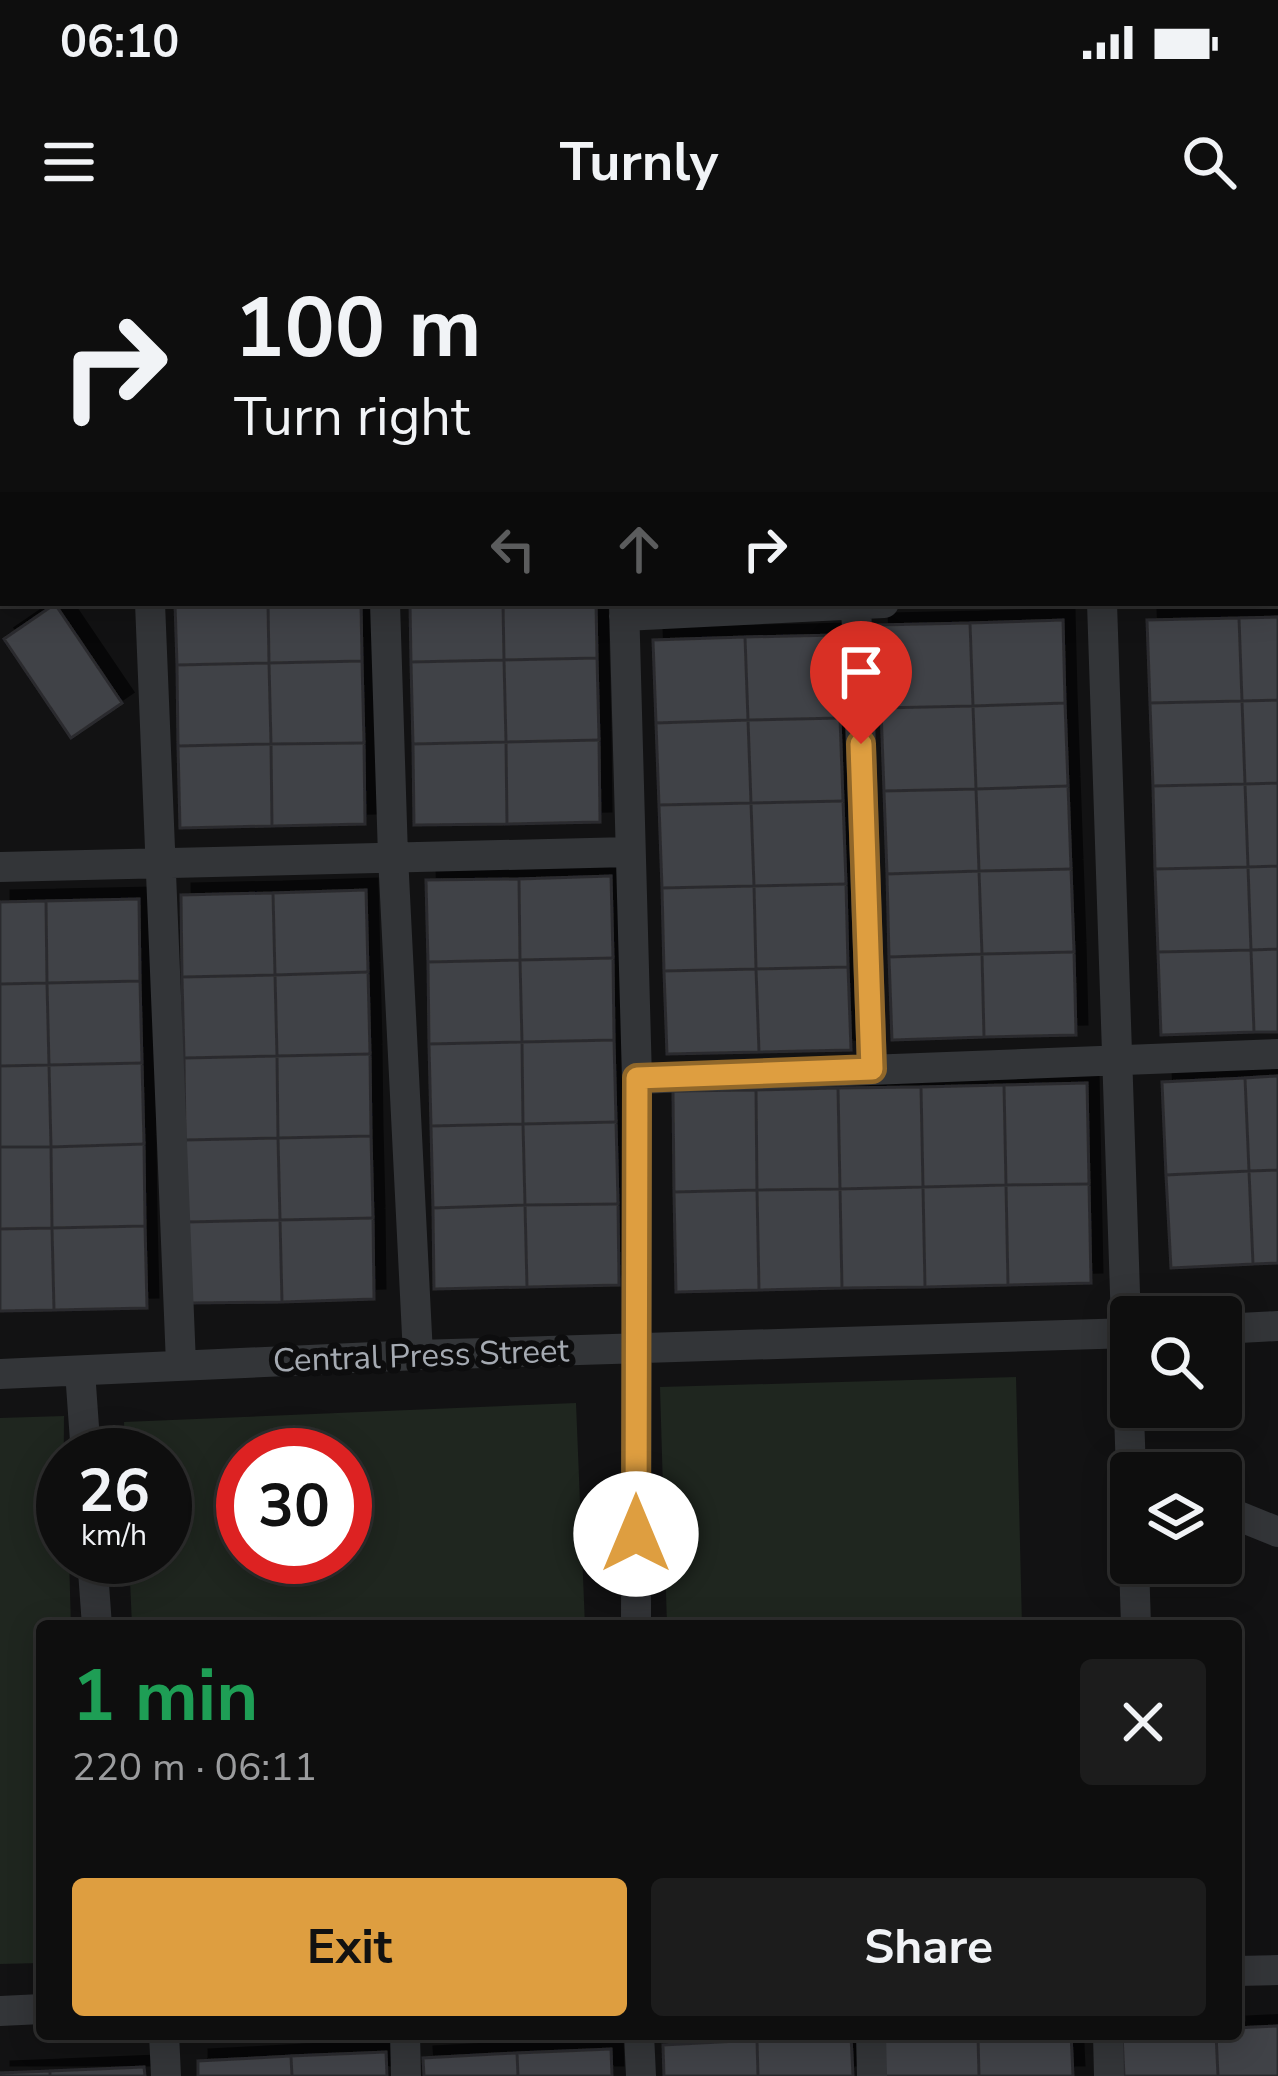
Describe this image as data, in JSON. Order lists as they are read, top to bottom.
{
  "streets": {
    "street": ["Central Press Street"]
  },
  "page": {
    "status": "06:10",
    "header": "Turnly",
    "turn": ["100 m", "Turn right"],
    "speed": "26 km/h",
    "limit": "30",
    "heading": ["1 min", "220 m · 06:11"],
    "buttons": ["Exit", "Share"]
  }
}
